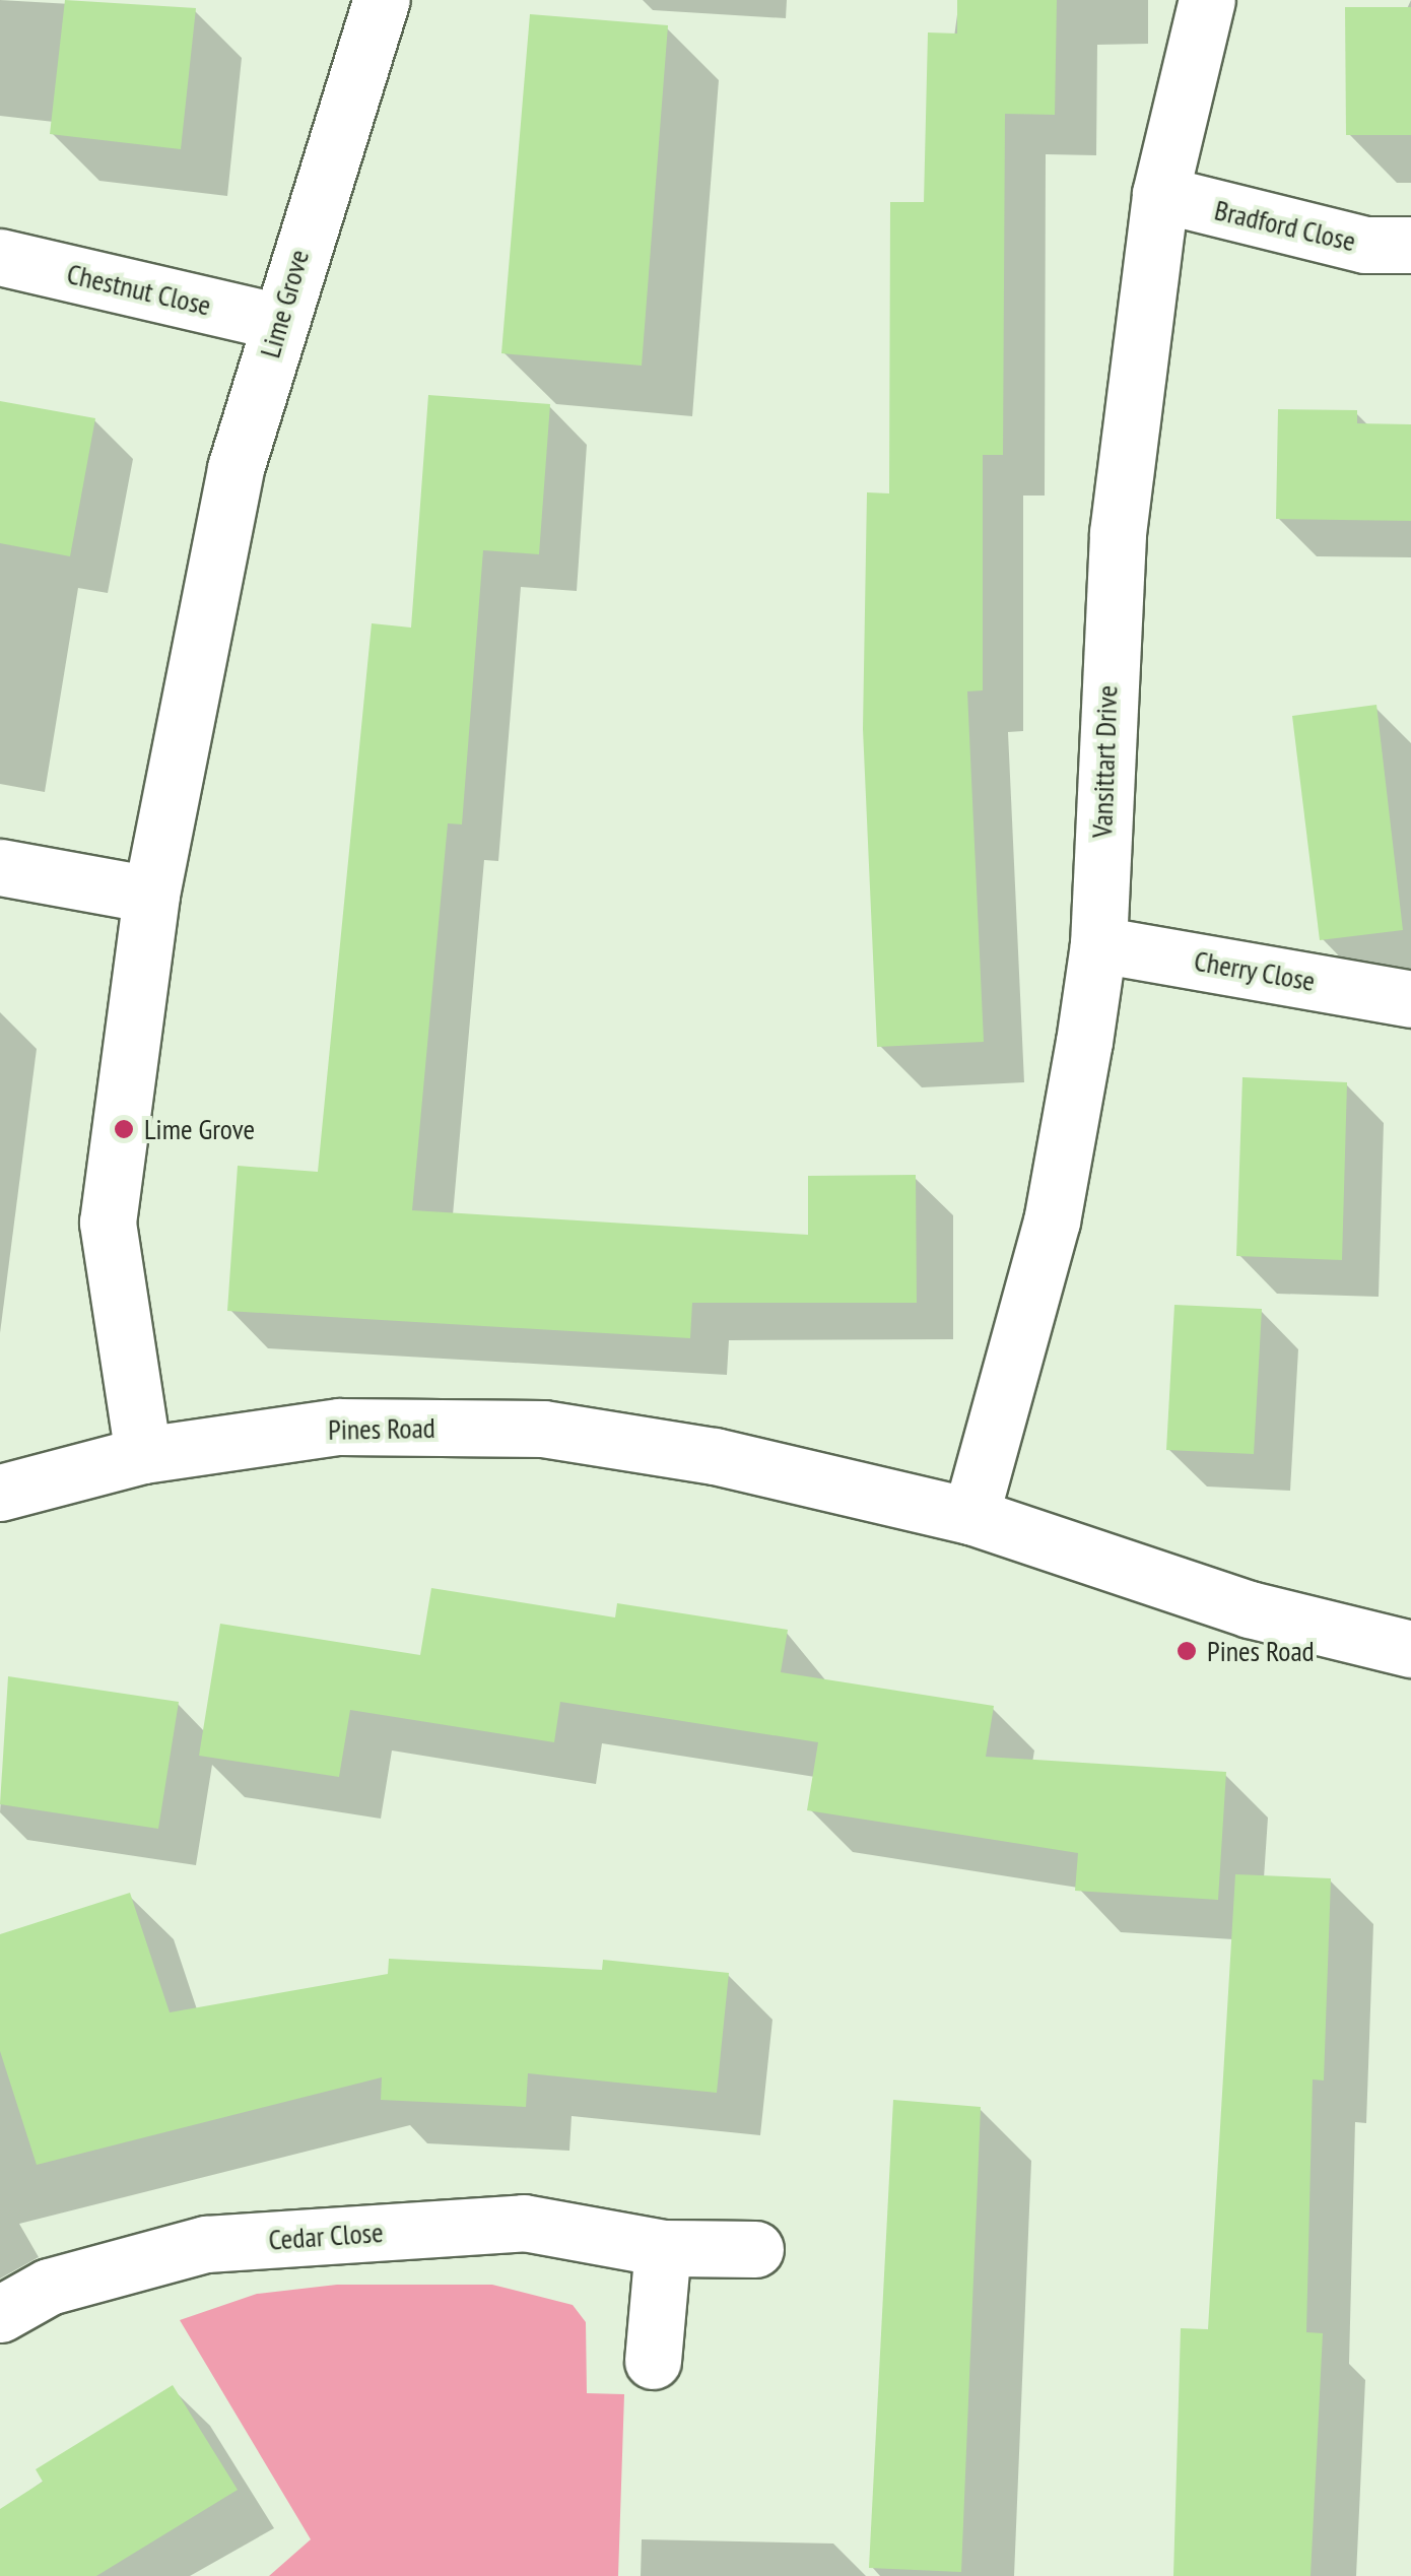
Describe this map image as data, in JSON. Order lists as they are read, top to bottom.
{
  "streets": {
    "street": [
      "Bradford Close",
      "Chestnut Close",
      "Lime Grove",
      "Vansittart Drive",
      "Cherry Close",
      "Pines Road",
      "Cedar Close"
    ]
  },
  "crossings": [
    ["Bradford Close", "Vansittart Drive"],
    ["Chestnut Close", "Lime Grove"],
    ["Lime Grove", "Pines Road"],
    ["Vansittart Drive", "Cherry Close"],
    ["Vansittart Drive", "Pines Road"]
  ],
  "places": ["Lime Grove", "Pines Road"]
}
